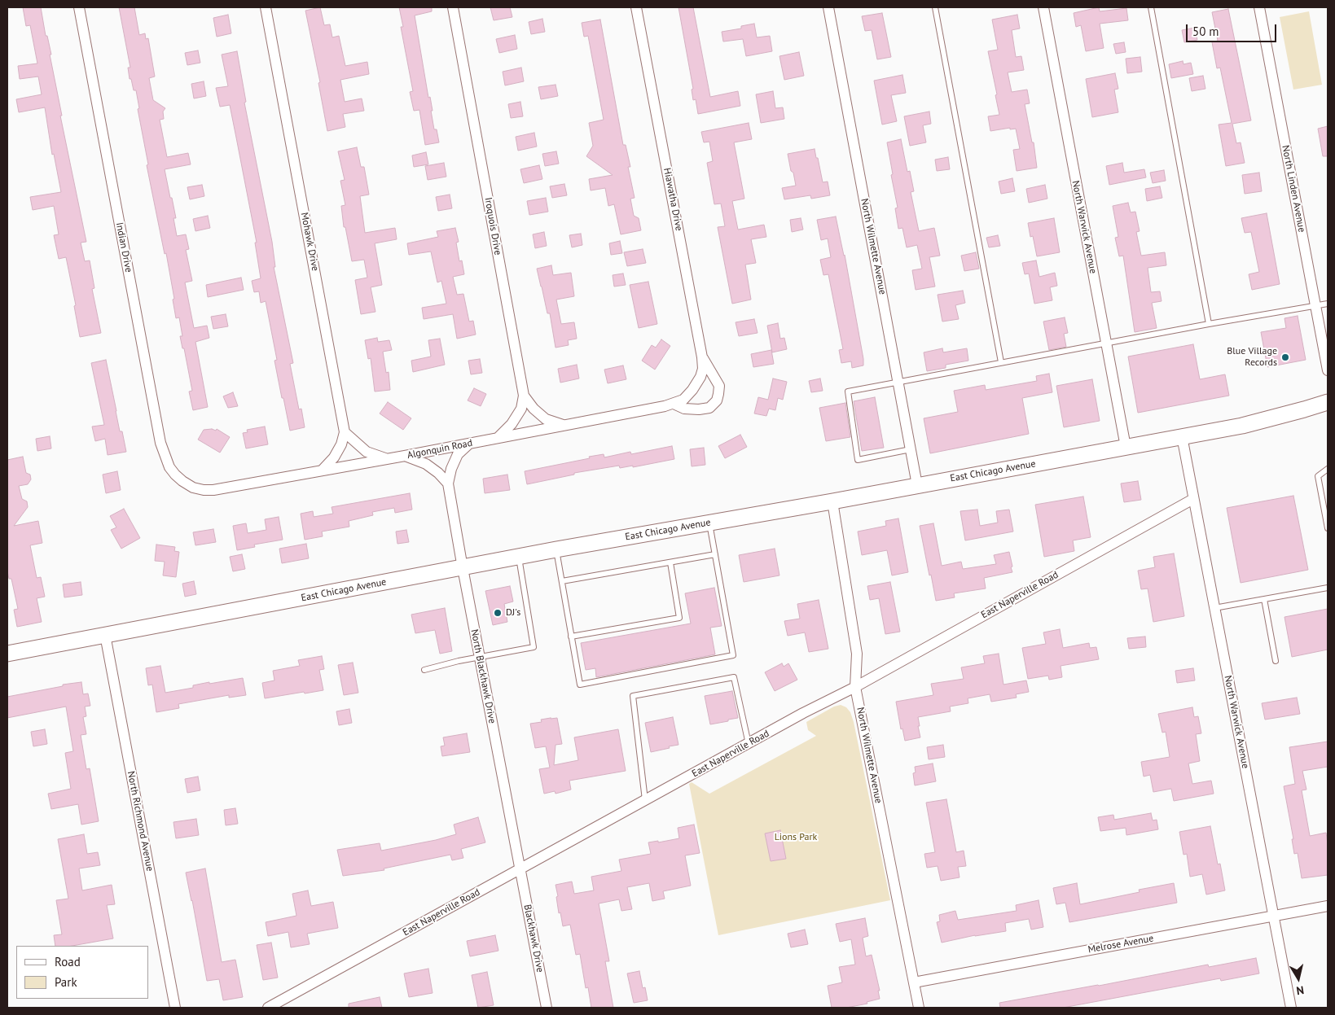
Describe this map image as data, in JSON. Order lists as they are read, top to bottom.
{
  "streets": {
    "main road": ["East Chicago Avenue"],
    "street": [
      "North Linden Avenue",
      "Hiawatha Drive",
      "Iroquois Drive",
      "North Warwick Avenue",
      "Mohawk Drive",
      "North Wilmette Avenue",
      "Indian Drive",
      "Algonquin Road",
      "East Naperville Road",
      "North Blackhawk Drive",
      "North Richmond Avenue",
      "Blackhawk Drive",
      "Melrose Avenue"
    ]
  },
  "crossings": [
    ["Hiawatha Drive", "Algonquin Road"],
    ["Iroquois Drive", "Algonquin Road"],
    ["North Warwick Avenue", "East Chicago Avenue"],
    ["North Warwick Avenue", "East Naperville Road"],
    ["North Warwick Avenue", "Melrose Avenue"],
    ["North Wilmette Avenue", "East Chicago Avenue"],
    ["North Wilmette Avenue", "East Naperville Road"],
    ["North Wilmette Avenue", "Melrose Avenue"],
    ["Indian Drive", "Algonquin Road"],
    ["Algonquin Road", "North Blackhawk Drive"],
    ["East Chicago Avenue", "North Blackhawk Drive"],
    ["East Chicago Avenue", "North Richmond Avenue"],
    ["East Naperville Road", "North Blackhawk Drive"],
    ["East Naperville Road", "Blackhawk Drive"],
    ["North Blackhawk Drive", "Blackhawk Drive"]
  ],
  "parks": ["Lions Park"],
  "places": ["Blue Village Records", "DJ's"],
  "legend": ["Road", "Park"],
  "scale_bar": "50 m",
  "north": "bottom"
}
